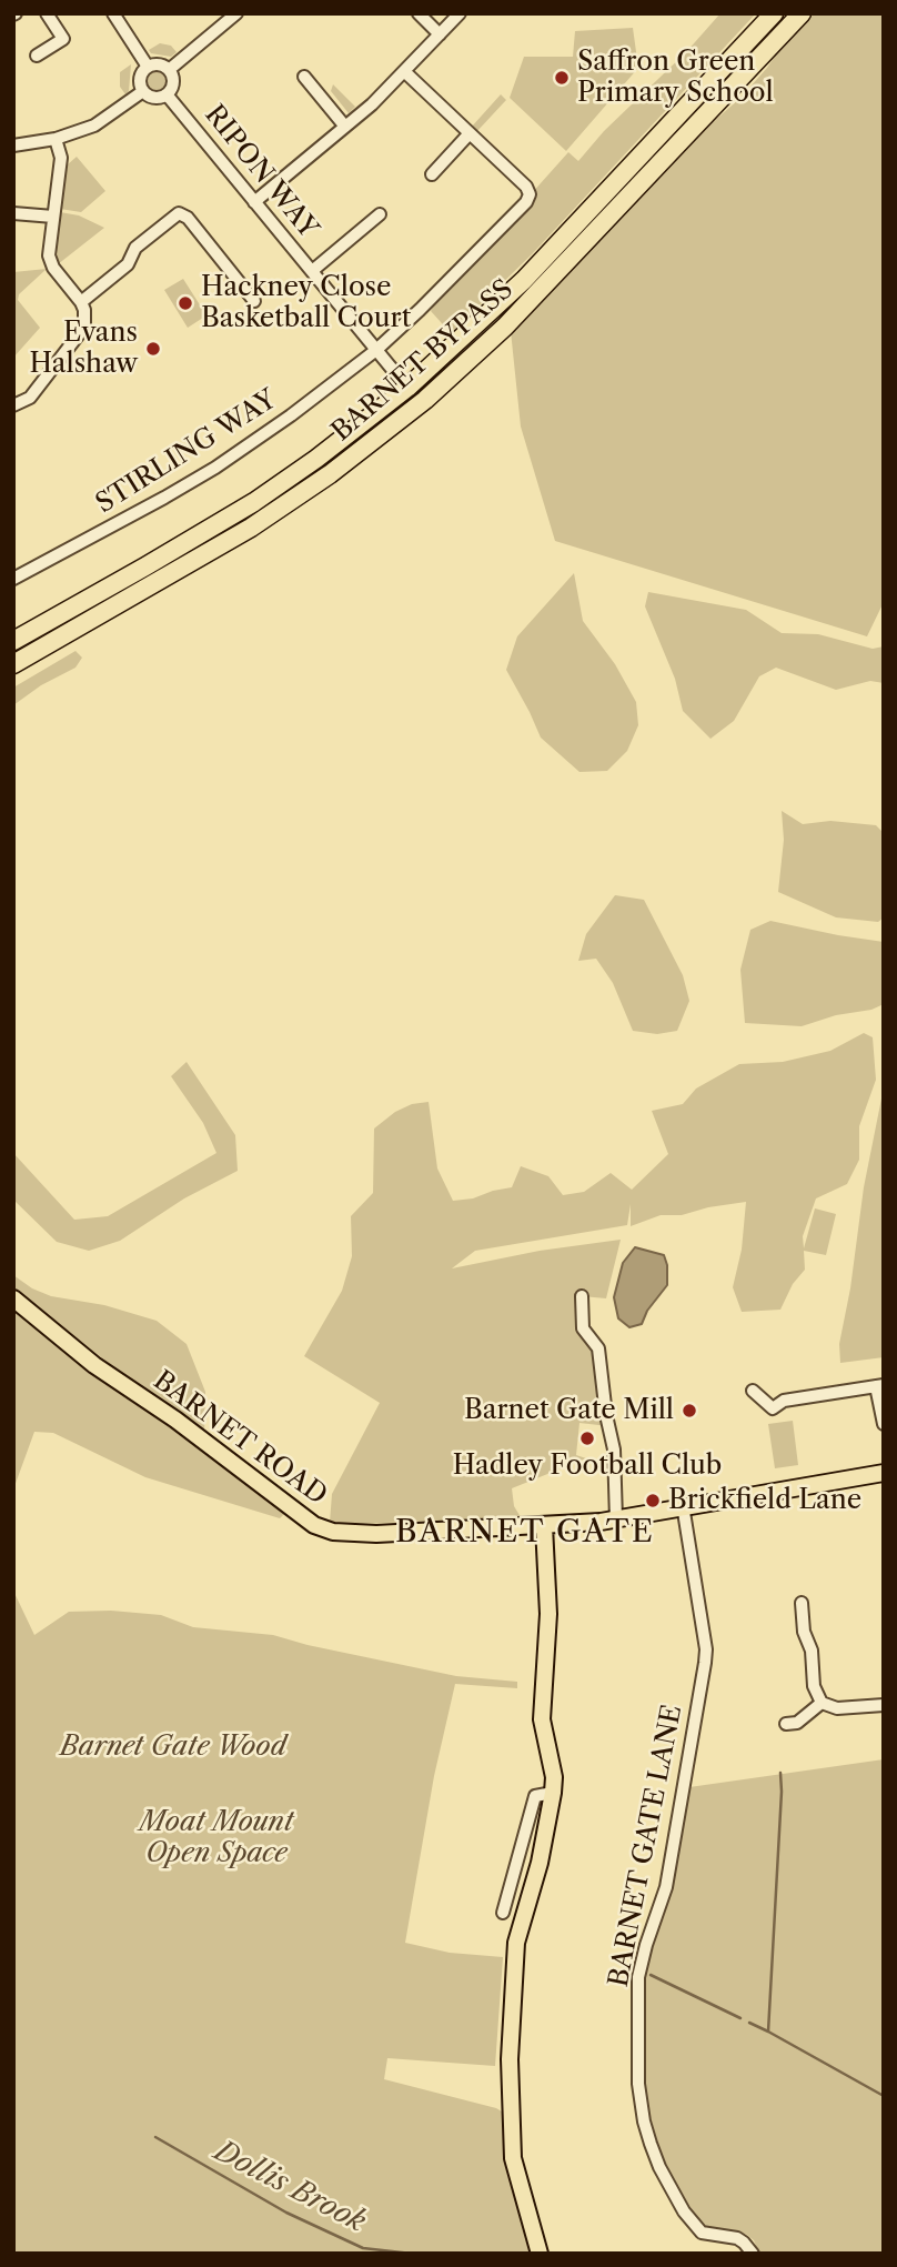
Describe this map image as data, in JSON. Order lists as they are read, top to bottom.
{
  "streets": {
    "highway": ["BARNET BYPASS"],
    "main road": ["BARNET ROAD"],
    "street": ["RIPON WAY", "STIRLING WAY", "BARNET GATE LANE"]
  },
  "crossings": [
    ["RIPON WAY", "BARNET BYPASS"],
    ["RIPON WAY", "STIRLING WAY"],
    ["BARNET ROAD", "BARNET GATE LANE"]
  ],
  "districts": ["BARNET GATE"],
  "water": ["Dollis Brook"],
  "parks": ["Barnet Gate Wood", "Moat Mount Open Space"],
  "places": [
    "Saffron Green Primary School",
    "Hackney Close Basketball Court",
    "Evans Halshaw",
    "Barnet Gate Mill",
    "Hadley Football Club",
    "Brickfield Lane"
  ]
}
